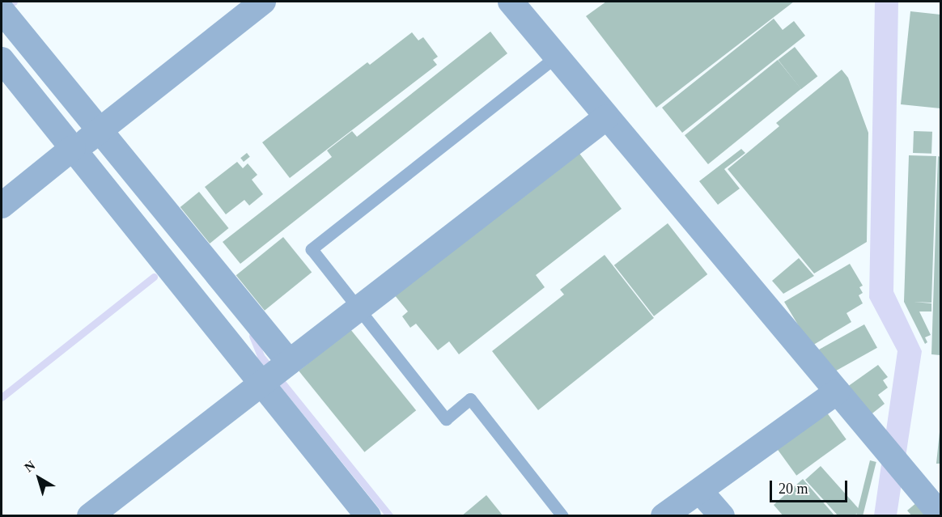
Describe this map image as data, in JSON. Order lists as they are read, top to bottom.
{
  "scale_bar": "20 m",
  "north": "top left"
}
